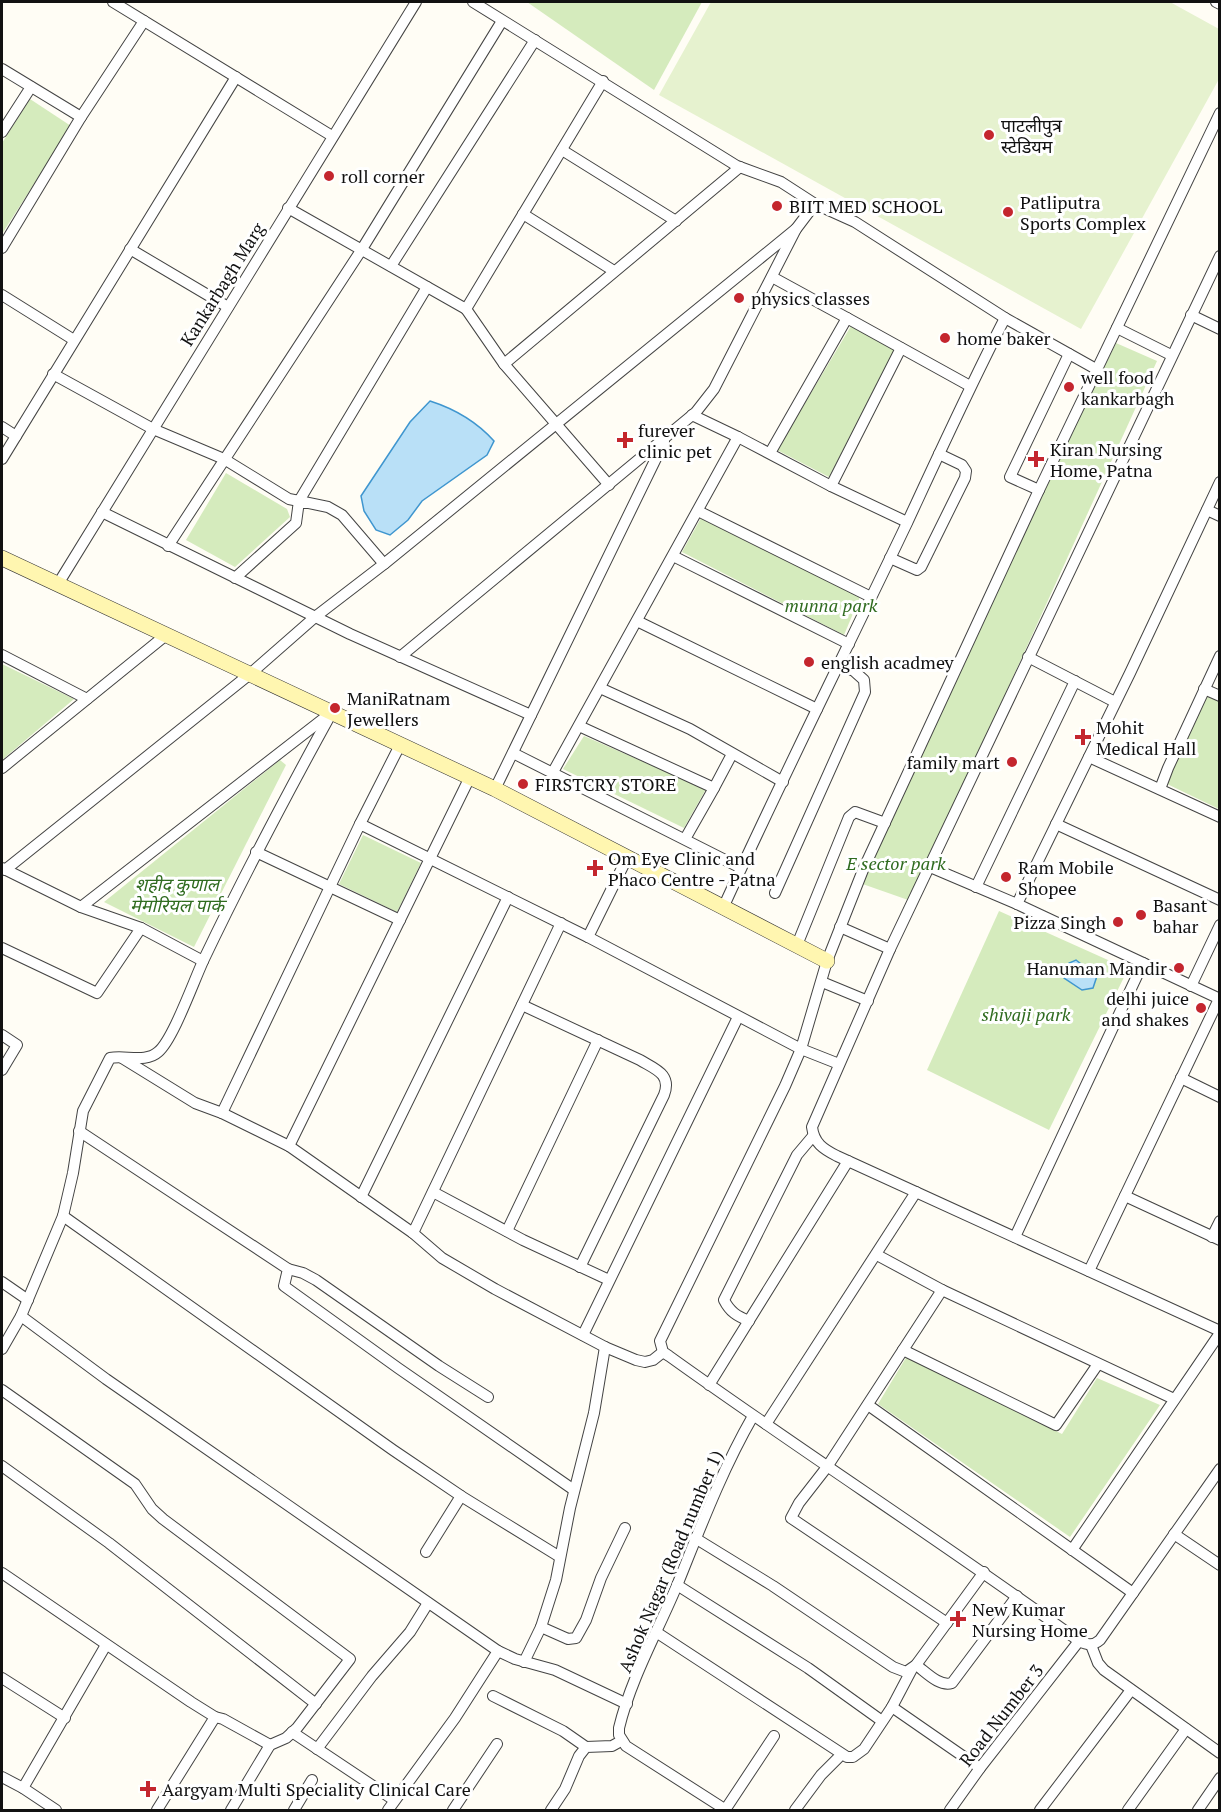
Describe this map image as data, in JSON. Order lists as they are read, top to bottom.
{
  "streets": {
    "street": ["Kankarbagh Marg", "Ashok Nagar (Road number 1)", "Road Number 3"]
  },
  "parks": [
    "munna park",
    "E sector park",
    "शहीद कुणाल मेमोरियल पार्क",
    "shivaji park"
  ],
  "places": {
    "other": [
      "पाटलीपुत्र स्टेडियम",
      "roll corner",
      "BIIT MED SCHOOL",
      "Patliputra Sports Complex",
      "physics classes",
      "home baker",
      "well food kankarbagh",
      "english acadmey",
      "ManiRatnam Jewellers",
      "family mart",
      "FIRSTCRY STORE",
      "Ram Mobile Shopee",
      "Basant bahar",
      "Pizza Singh",
      "Hanuman Mandir",
      "delhi juice and shakes"
    ],
    "health": [
      "furever clinic pet",
      "Kiran Nursing Home, Patna",
      "Mohit Medical Hall",
      "Om Eye Clinic and Phaco Centre - Patna",
      "New Kumar Nursing Home",
      "Aargyam Multi Speciality Clinical Care"
    ]
  }
}
